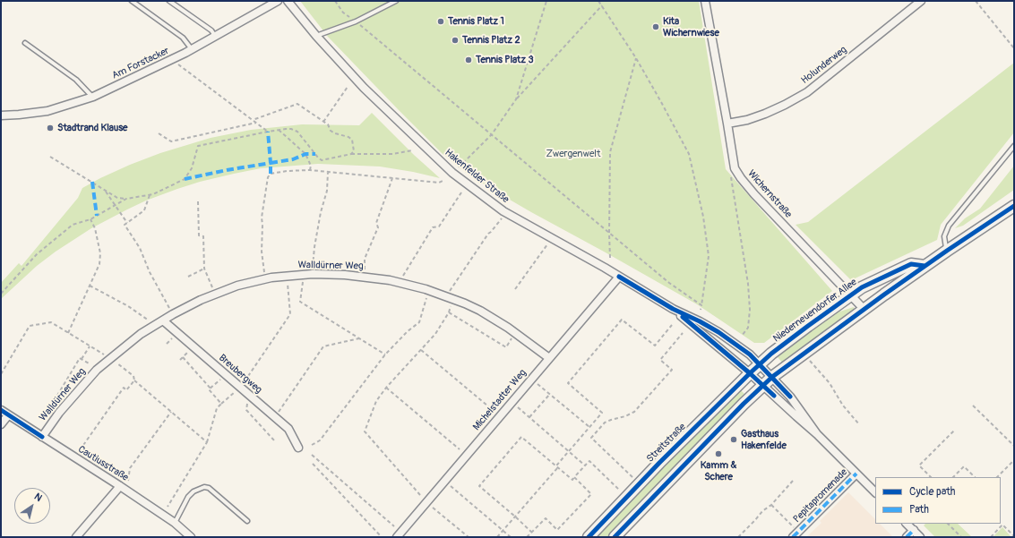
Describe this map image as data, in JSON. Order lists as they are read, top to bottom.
{
  "streets": {
    "main road": ["Niederneuendorfer Allee", "Streitstraße"],
    "street": [
      "Am Forstacker",
      "Holunderweg",
      "Hakenfelder Straße",
      "Wichernstraße",
      "Walldürner Weg",
      "Breubergweg",
      "Michelstadter Weg",
      "Cautiusstraße",
      "Pepitapromenade"
    ]
  },
  "crossings": [
    ["Holunderweg", "Wichernstraße"],
    ["Hakenfelder Straße", "Niederneuendorfer Allee"],
    ["Hakenfelder Straße", "Michelstadter Weg"],
    ["Hakenfelder Straße", "Streitstraße"],
    ["Wichernstraße", "Niederneuendorfer Allee"],
    ["Walldürner Weg", "Breubergweg"],
    ["Walldürner Weg", "Michelstadter Weg"],
    ["Walldürner Weg", "Cautiusstraße"],
    ["Niederneuendorfer Allee", "Streitstraße"]
  ],
  "parks": ["Zwergenwelt"],
  "places": [
    "Tennis Platz 1",
    "Kita Wichernwiese",
    "Tennis Platz 2",
    "Tennis Platz 3",
    "Stadtrand Klause",
    "Gasthaus Hakenfelde",
    "Kamm & Schere"
  ],
  "legend": ["Cycle path", "Path"],
  "north": "top right"
}
